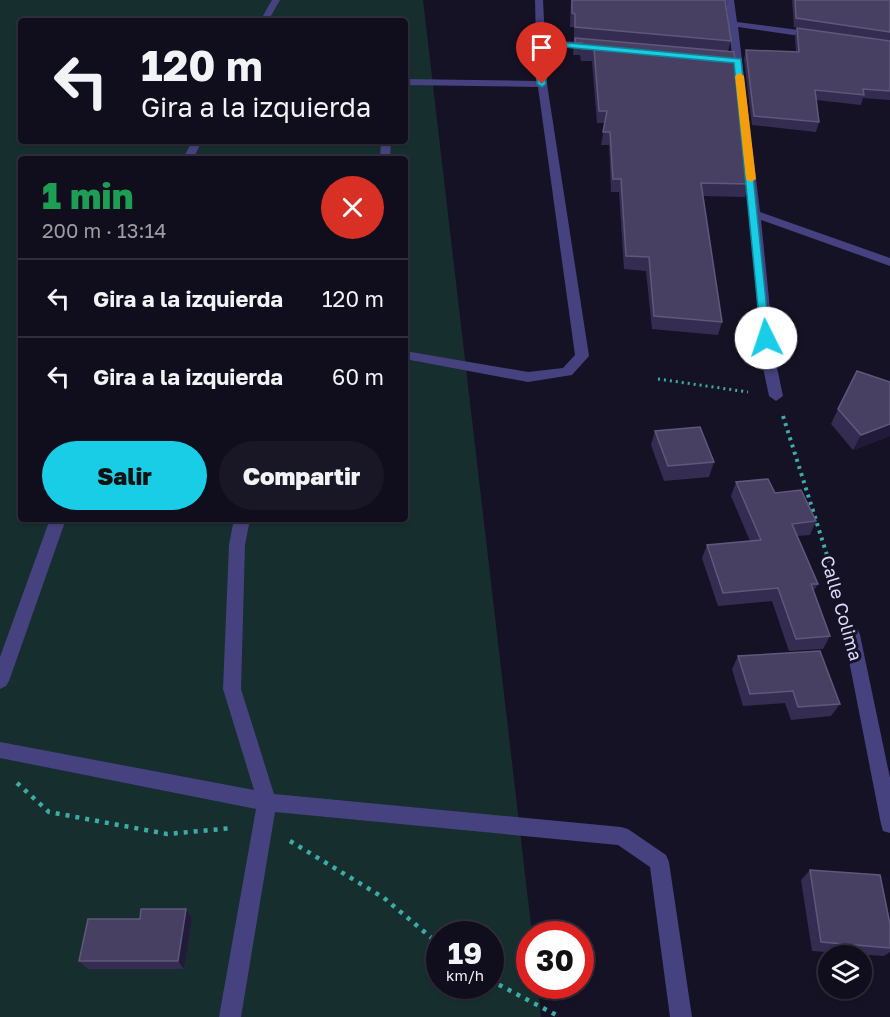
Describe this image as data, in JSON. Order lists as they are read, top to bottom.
{
  "streets": {
    "street": ["Calle Colima"]
  },
  "page": {
    "turn": ["120 m", "Gira a la izquierda"],
    "heading": ["1 min", "200 m · 13:14"],
    "list": [
      {
        "name": "Gira a la izquierda",
        "value": "120 m"
      },
      {
        "name": "Gira a la izquierda",
        "value": "60 m"
      }
    ],
    "buttons": ["Salir", "Compartir"],
    "speed": "19 km/h",
    "limit": "30"
  }
}
